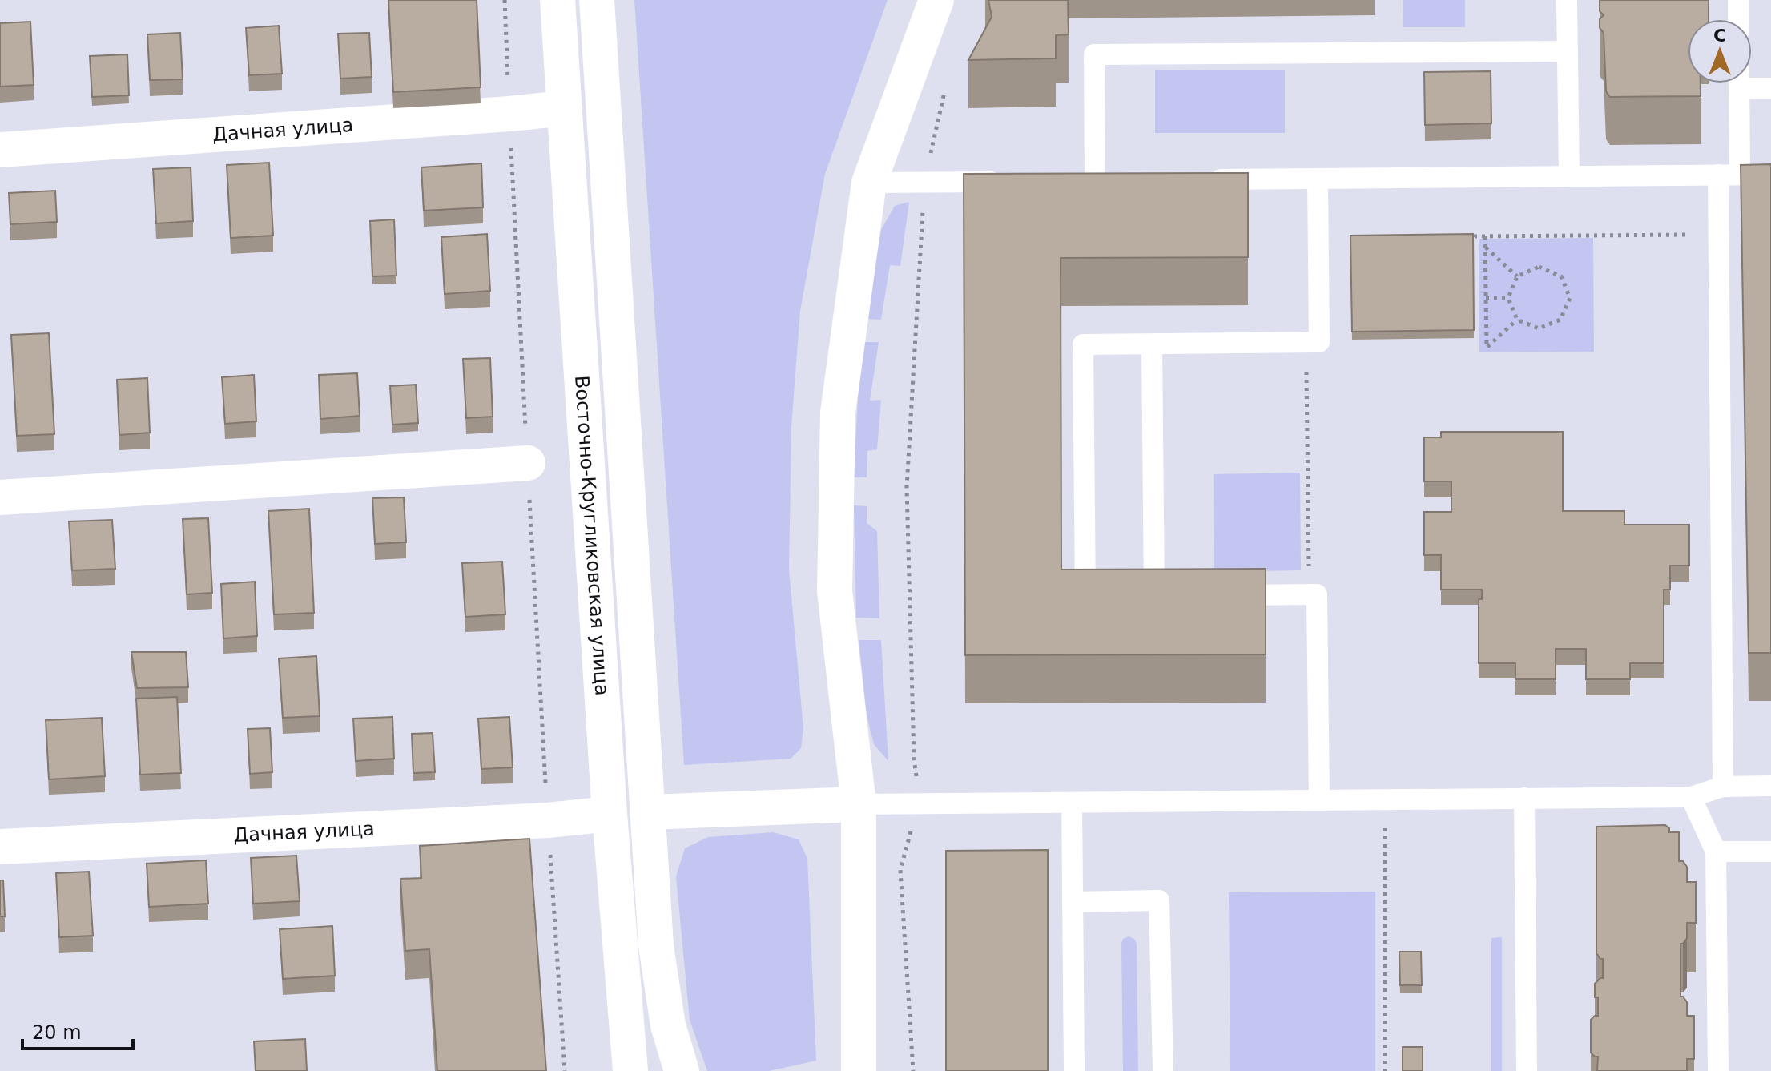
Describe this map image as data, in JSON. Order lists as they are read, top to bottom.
{
  "streets": {
    "street": ["Дачная улица", "Восточно-Кругликовская улица"]
  },
  "crossings": [
    ["Дачная улица", "Восточно-Кругликовская улица"]
  ],
  "scale_bar": "20 m",
  "north": "top"
}
